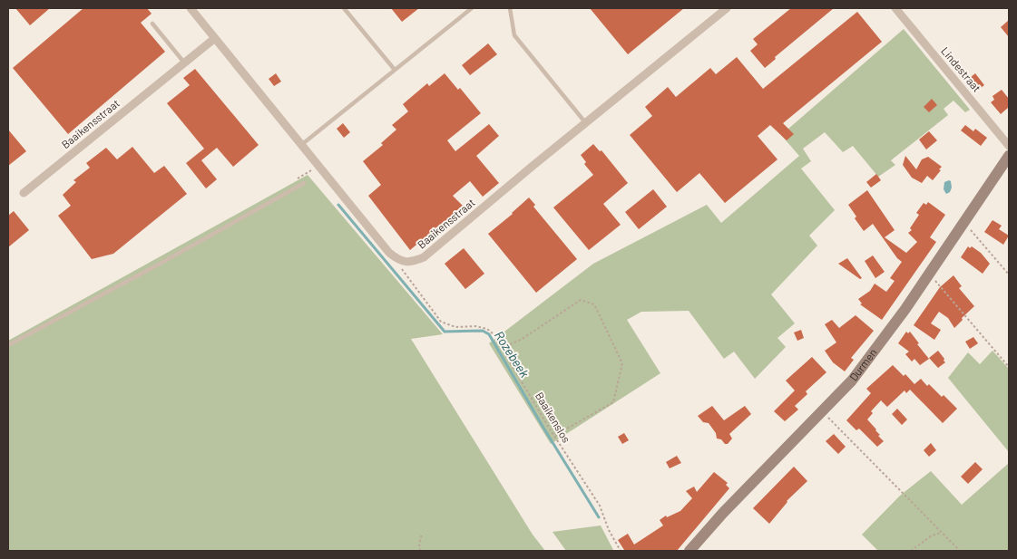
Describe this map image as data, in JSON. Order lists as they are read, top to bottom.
{
  "streets": {
    "street": ["Lindestraat", "Baaikensstraat", "Durmen"],
    "path": ["Baaikenslos"]
  },
  "crossings": [
    ["Baaikensstraat", "Baaikenslos"]
  ],
  "water": ["Rozebeek"]
}
